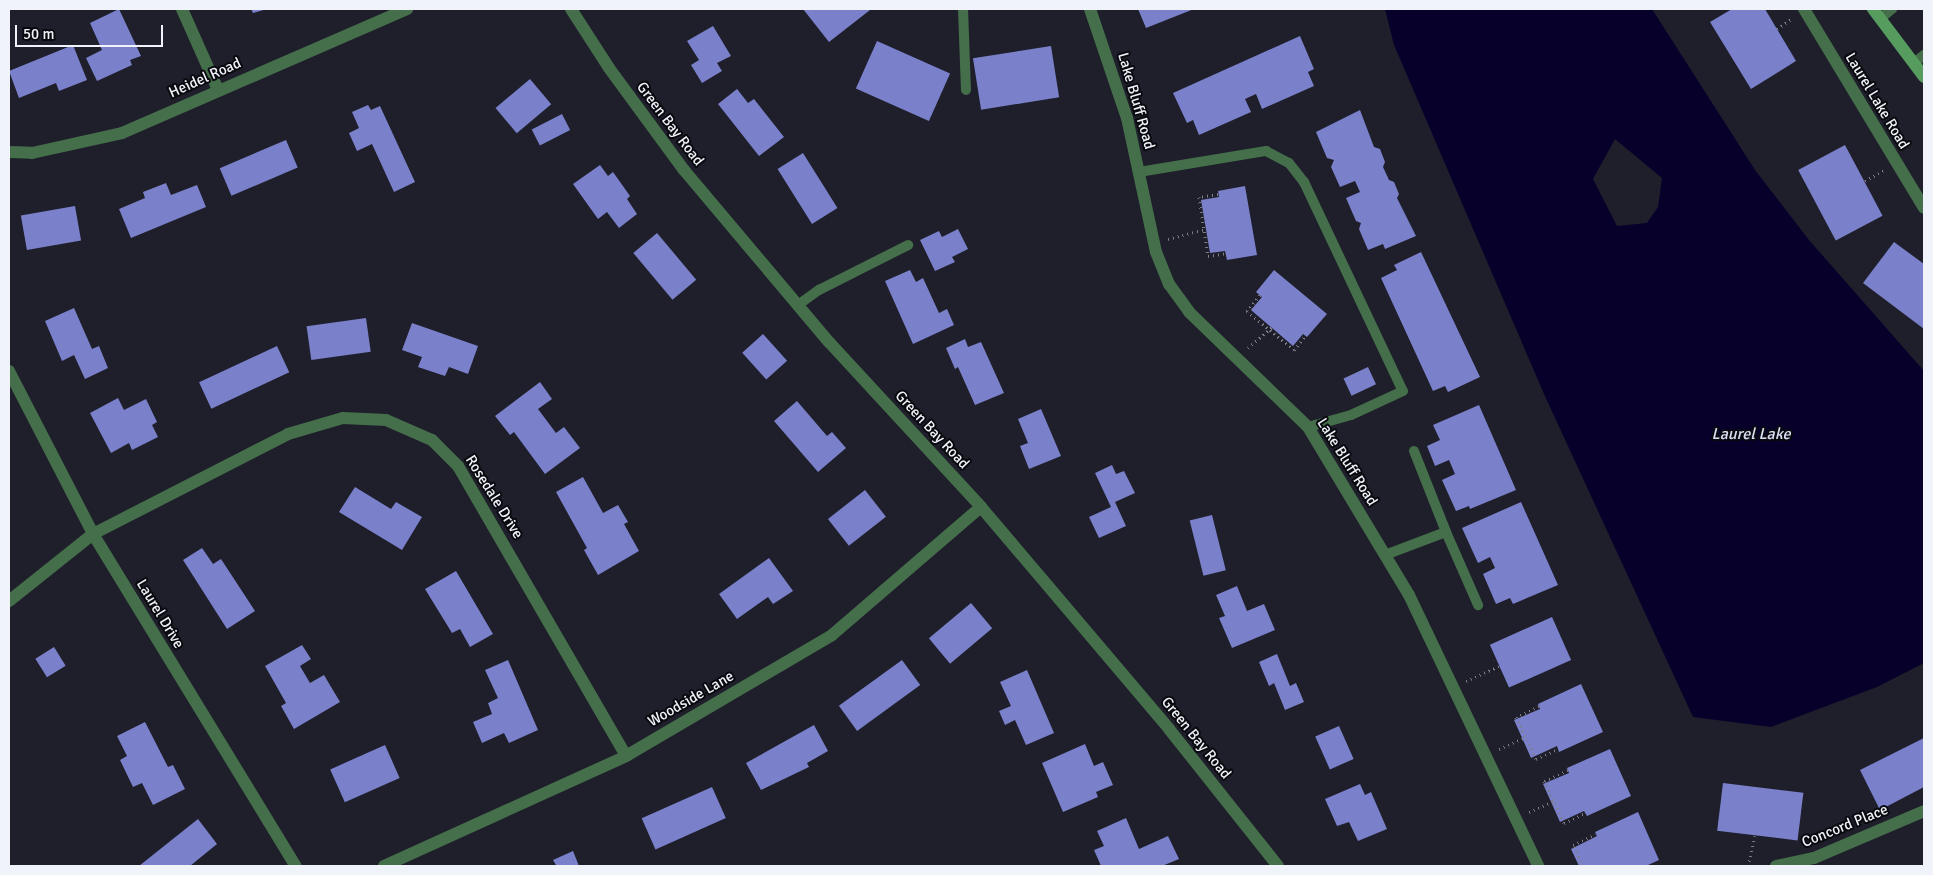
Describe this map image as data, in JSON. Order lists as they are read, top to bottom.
{
  "streets": {
    "street": [
      "Heidel Road",
      "Lake Bluff Road",
      "Laurel Lake Road",
      "Green Bay Road",
      "Rosedale Drive",
      "Laurel Drive",
      "Woodside Lane",
      "Concord Place"
    ]
  },
  "crossings": [
    ["Green Bay Road", "Woodside Lane"],
    ["Rosedale Drive", "Laurel Drive"],
    ["Rosedale Drive", "Woodside Lane"]
  ],
  "water": ["Laurel Lake"],
  "scale_bar": "50 m"
}
